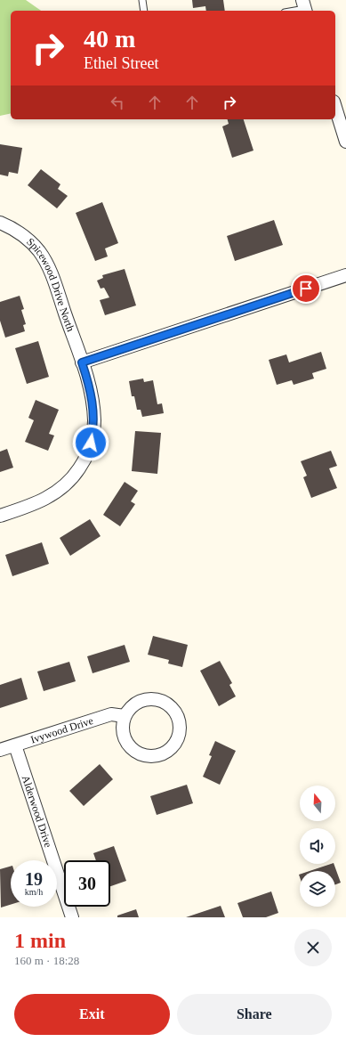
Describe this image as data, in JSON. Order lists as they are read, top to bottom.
{
  "streets": {
    "street": ["Spicewood Drive North", "Ivywood Drive", "Alderwood Drive"]
  },
  "crossings": [
    ["Ivywood Drive", "Alderwood Drive"]
  ],
  "north": "top",
  "page": {
    "turn": ["40 m", "Ethel Street"],
    "speed": "19 km/h",
    "limit": "30",
    "heading": ["1 min", "160 m · 18:28"],
    "buttons": ["Exit", "Share"]
  }
}
